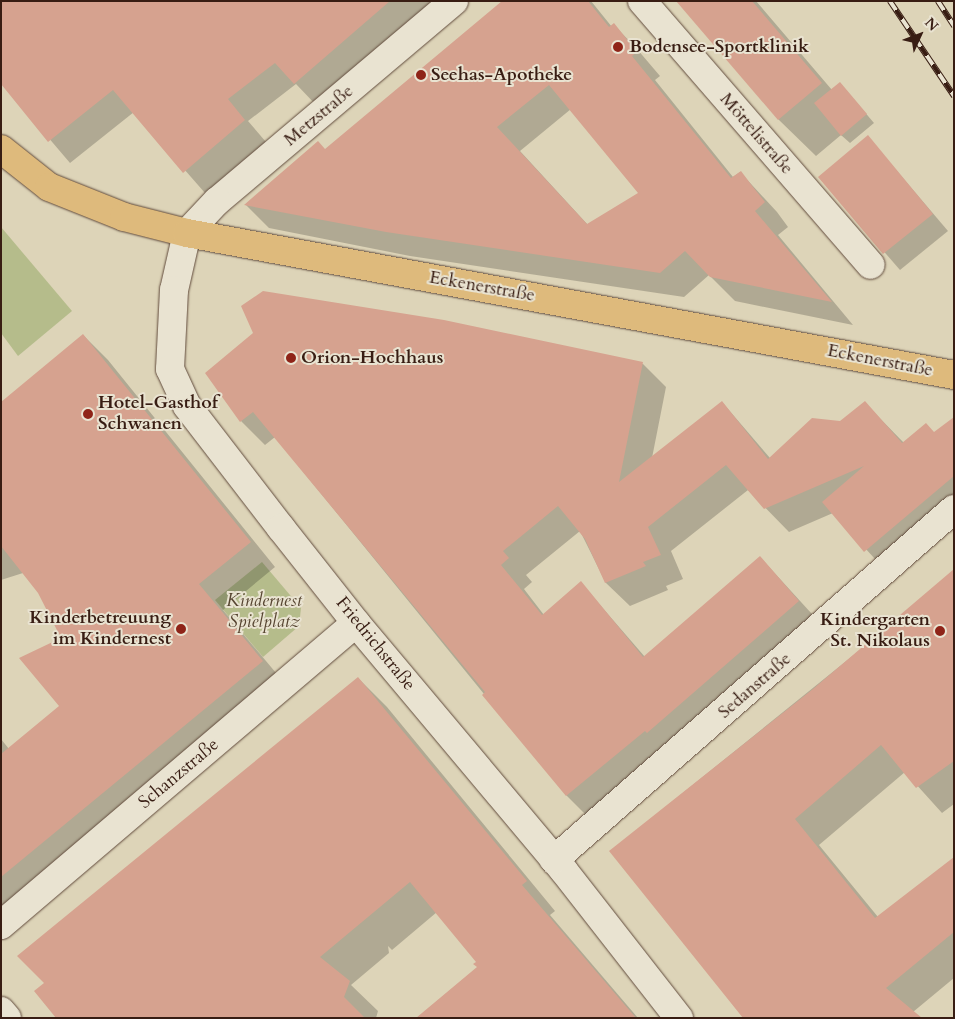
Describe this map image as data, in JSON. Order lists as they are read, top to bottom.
{
  "streets": {
    "main road": ["Eckenerstraße"],
    "street": [
      "Metzstraße",
      "Möttelistraße",
      "Friedrichstraße",
      "Sedanstraße",
      "Schanzstraße"
    ]
  },
  "crossings": [
    ["Metzstraße", "Eckenerstraße"],
    ["Metzstraße", "Friedrichstraße"],
    ["Eckenerstraße", "Friedrichstraße"],
    ["Friedrichstraße", "Sedanstraße"],
    ["Friedrichstraße", "Schanzstraße"]
  ],
  "parks": ["Kindernest Spielplatz"],
  "places": [
    "Bodensee-Sportklinik",
    "Seehas-Apotheke",
    "Orion-Hochhaus",
    "Hotel-Gasthof Schwanen",
    "Kinderbetreuung im Kindernest",
    "Kindergarten St. Nikolaus"
  ],
  "north": "top right"
}
